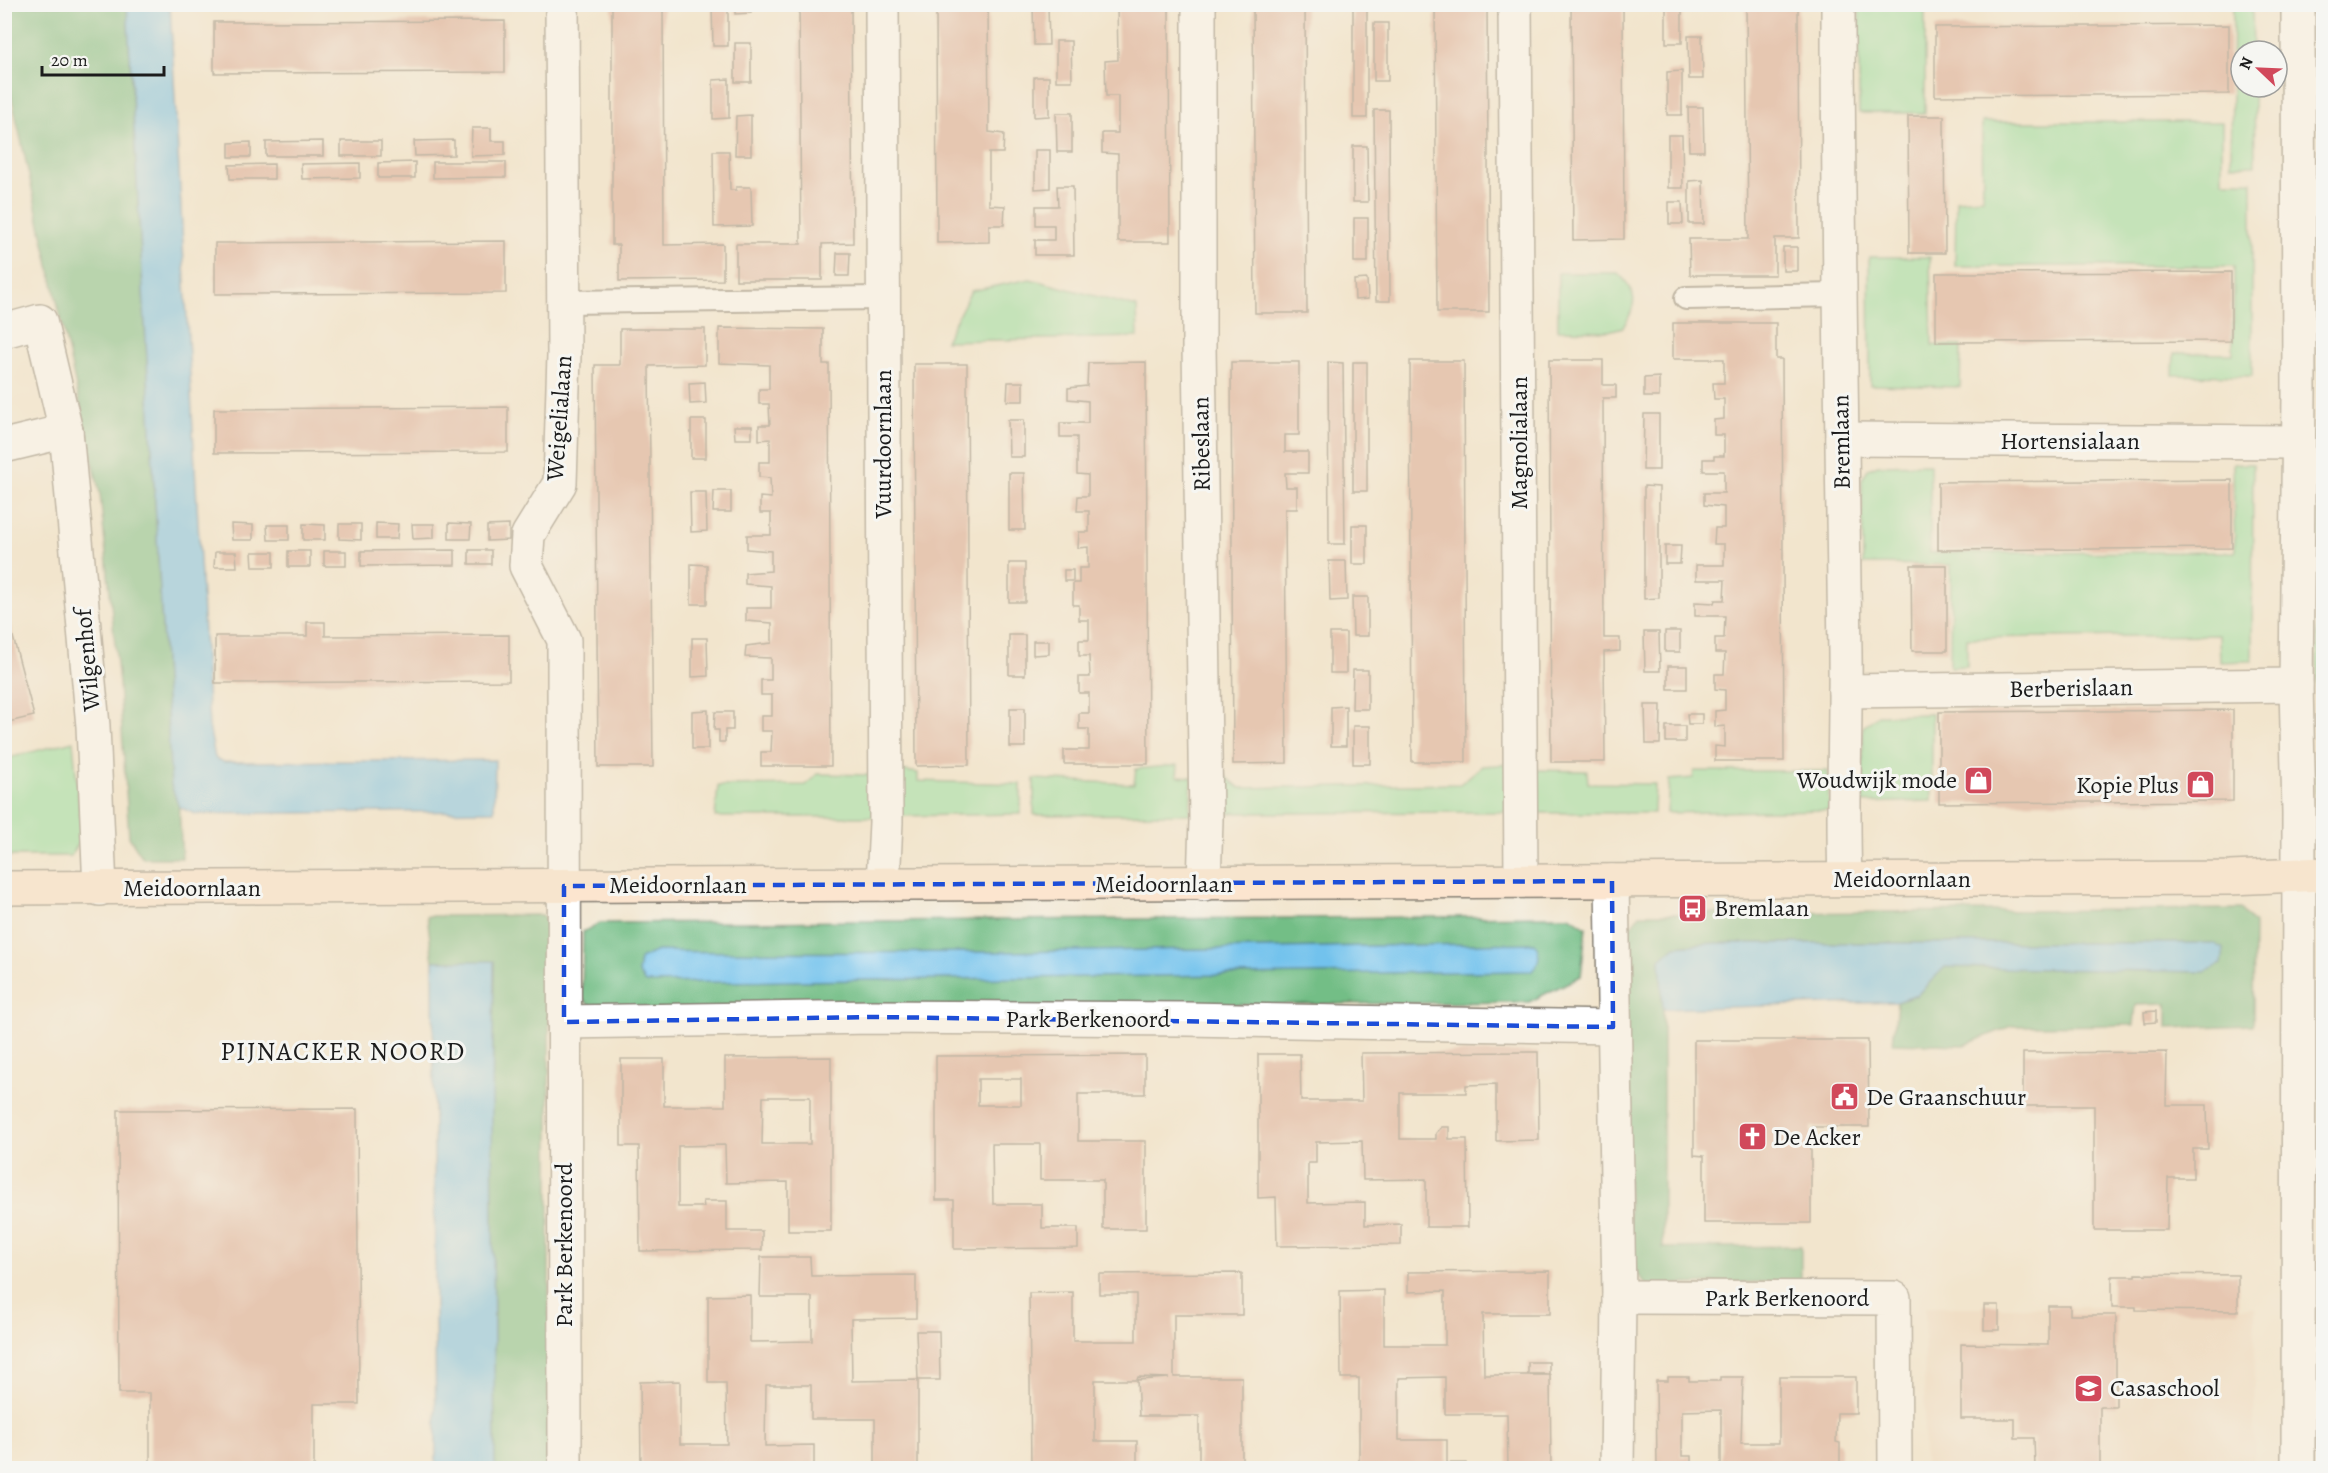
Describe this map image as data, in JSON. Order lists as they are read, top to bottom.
{
  "streets": {
    "street": [
      "Weigelialaan",
      "Hortensialaan",
      "Bremlaan",
      "Magnolialaan",
      "Vuurdoornlaan",
      "Ribeslaan",
      "Wilgenhof",
      "Berberislaan",
      "Meidoornlaan",
      "Park Berkenoord"
    ]
  },
  "crossings": [
    ["Weigelialaan", "Meidoornlaan"],
    ["Weigelialaan", "Park Berkenoord"],
    ["Hortensialaan", "Bremlaan"],
    ["Bremlaan", "Berberislaan"],
    ["Bremlaan", "Meidoornlaan"],
    ["Magnolialaan", "Meidoornlaan"],
    ["Vuurdoornlaan", "Meidoornlaan"],
    ["Ribeslaan", "Meidoornlaan"],
    ["Wilgenhof", "Meidoornlaan"],
    ["Meidoornlaan", "Park Berkenoord"]
  ],
  "districts": ["PIJNACKER NOORD"],
  "places": {
    "shop": ["Woudwijk mode", "Kopie Plus"],
    "bus stop": ["Bremlaan"],
    "public building": ["De Graanschuur"],
    "church": ["De Acker"],
    "school or university": ["Casaschool"]
  },
  "scale_bar": "20 m",
  "north": "top left"
}
